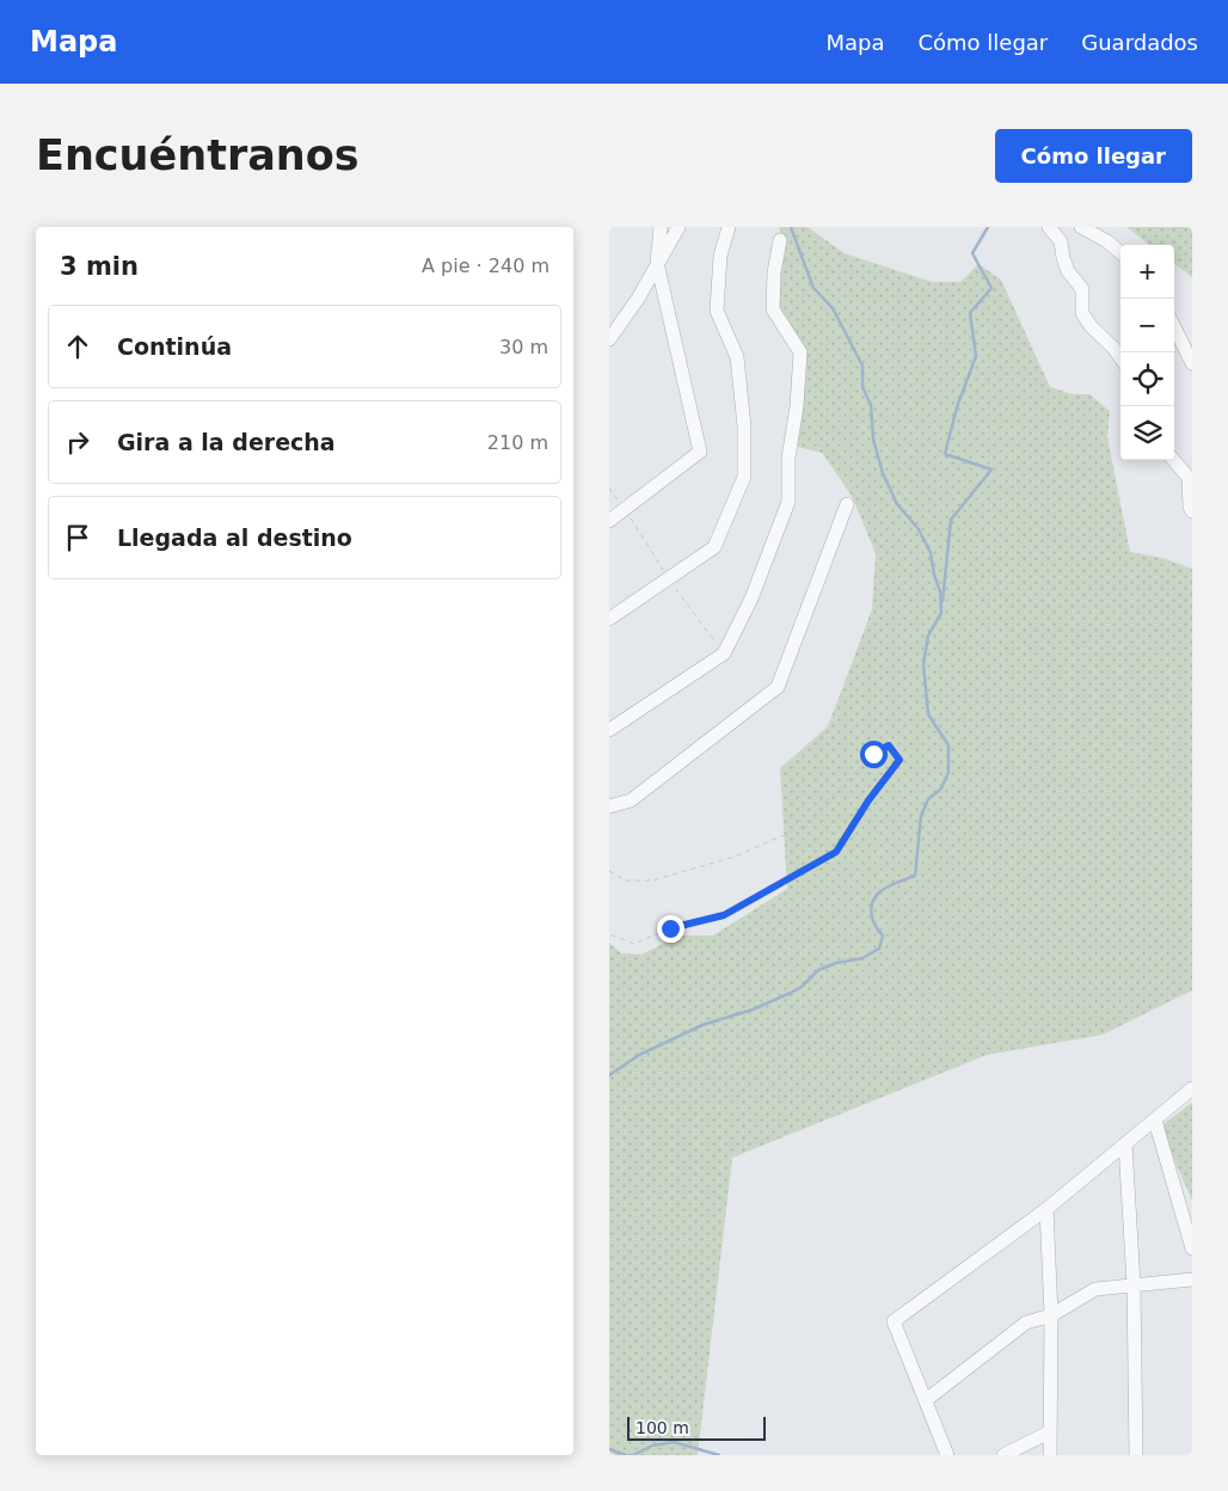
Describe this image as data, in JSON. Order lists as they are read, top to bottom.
{
  "scale_bar": "100 m",
  "page": {
    "header": "Mapa",
    "nav": ["Mapa", "Cómo llegar", "Guardados"],
    "buttons": "Cómo llegar",
    "title": "Encuéntranos",
    "heading": ["3 min", "A pie · 240 m"],
    "map_buttons": ["+", "−"],
    "list": [
      ["Continúa", "30 m"],
      ["Gira a la derecha", "210 m"],
      "Llegada al destino"
    ],
    "scale": "100 m"
  }
}
